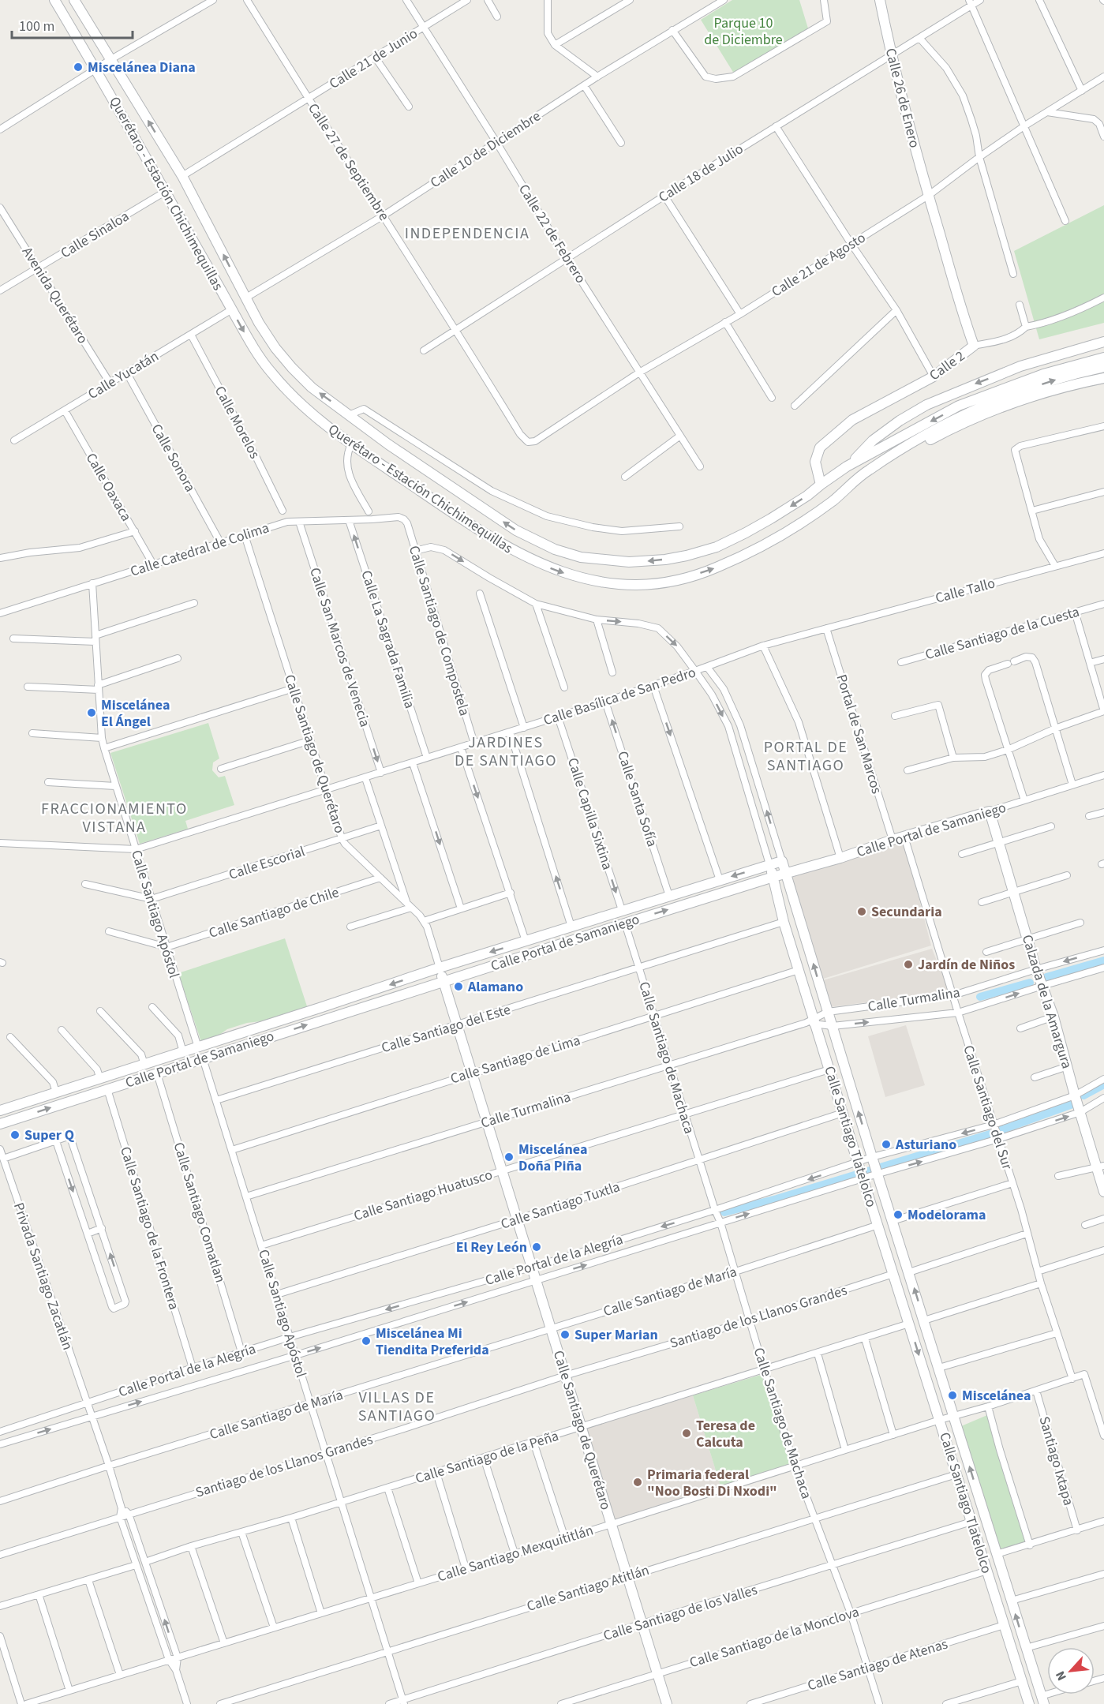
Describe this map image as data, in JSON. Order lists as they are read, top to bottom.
{
  "streets": {
    "street": [
      "Calle 21 de Junio",
      "Calle 26 de Enero",
      "Calle 10 de Diciembre",
      "Calle 27 de Septiembre",
      "Calle 18 de Julio",
      "Querétaro - Estación Chichimequillas",
      "Calle 22 de Febrero",
      "Calle Sinaloa",
      "Calle 21 de Agosto",
      "Avenida Querétaro",
      "Calle 2",
      "Calle Yucatán",
      "Calle Morelos",
      "Calle Sonora",
      "Calle Oaxaca",
      "Calle Catedral de Colima",
      "Calle Tallo",
      "Calle Santiago de Compostela",
      "Calle Santiago de la Cuesta",
      "Calle La Sagrada Familia",
      "Calle San Marcos de Venecia",
      "Calle Basílica de San Pedro",
      "Portal de San Marcos",
      "Calle Santiago de Querétaro",
      "Calle Santa Sofía",
      "Calle Capilla Sixtina",
      "Calle Portal de Samaniego",
      "Calle Escorial",
      "Calle Santiago de Chile",
      "Calle Santiago Apóstol",
      "Calle Turmalina",
      "Calzada de la Amargura",
      "Calle Santiago del Este",
      "Calle Santiago de Machaca",
      "Calle Santiago de Lima",
      "Calle Santiago del Sur",
      "Calle Santiago Tlatelolco",
      "Calle Santiago Huatusco",
      "Calle Santiago Tuxtla",
      "Calle Santiago Comatlan",
      "Calle Santiago de la Frontera",
      "Calle Portal de la Alegría",
      "Privada Santiago Zacatlán",
      "Calle Santiago de María",
      "Santiago de los Llanos Grandes",
      "Calle Santiago de la Peña",
      "Santiago Ixtapa",
      "Calle Santiago Mexquititlán",
      "Calle Santiago Atitlán",
      "Calle Santiago de los Valles",
      "Calle Santiago de la Monclova",
      "Calle Santiago de Atenas"
    ]
  },
  "crossings": [
    ["Calle 21 de Junio", "Calle 27 de Septiembre"],
    ["Calle 21 de Junio", "Querétaro - Estación Chichimequillas"],
    ["Calle 21 de Junio", "Calle 22 de Febrero"],
    ["Calle 26 de Enero", "Calle 18 de Julio"],
    ["Calle 26 de Enero", "Calle 21 de Agosto"],
    ["Calle 26 de Enero", "Calle 2"],
    ["Calle 10 de Diciembre", "Calle 27 de Septiembre"],
    ["Calle 10 de Diciembre", "Querétaro - Estación Chichimequillas"],
    ["Calle 10 de Diciembre", "Calle 22 de Febrero"],
    ["Calle 27 de Septiembre", "Calle 18 de Julio"],
    ["Calle 27 de Septiembre", "Calle 21 de Agosto"],
    ["Calle 18 de Julio", "Calle 22 de Febrero"],
    ["Querétaro - Estación Chichimequillas", "Calle Sinaloa"],
    ["Querétaro - Estación Chichimequillas", "Calle 2"],
    ["Querétaro - Estación Chichimequillas", "Calle Yucatán"],
    ["Calle 22 de Febrero", "Calle 21 de Agosto"],
    ["Calle Sinaloa", "Avenida Querétaro"],
    ["Calle 21 de Agosto", "Calle 2"],
    ["Avenida Querétaro", "Calle Yucatán"],
    ["Calle Yucatán", "Calle Morelos"],
    ["Calle Yucatán", "Calle Sonora"],
    ["Calle Yucatán", "Calle Oaxaca"],
    ["Calle Sonora", "Calle Catedral de Colima"],
    ["Calle Oaxaca", "Calle Catedral de Colima"],
    ["Calle Catedral de Colima", "Calle Santiago de Compostela"],
    ["Calle Catedral de Colima", "Calle La Sagrada Familia"],
    ["Calle Catedral de Colima", "Calle San Marcos de Venecia"],
    ["Calle Catedral de Colima", "Calle Santiago de Querétaro"],
    ["Calle Catedral de Colima", "Calle Santiago Apóstol"],
    ["Calle Tallo", "Calle Basílica de San Pedro"],
    ["Calle Tallo", "Portal de San Marcos"],
    ["Calle Santiago de Compostela", "Calle Basílica de San Pedro"],
    ["Calle Santiago de Compostela", "Calle Santiago Tlatelolco"],
    ["Calle La Sagrada Familia", "Calle Basílica de San Pedro"],
    ["Calle San Marcos de Venecia", "Calle Basílica de San Pedro"],
    ["Calle Basílica de San Pedro", "Portal de San Marcos"],
    ["Calle Basílica de San Pedro", "Calle Santiago de Querétaro"],
    ["Calle Basílica de San Pedro", "Calle Santa Sofía"],
    ["Calle Basílica de San Pedro", "Calle Capilla Sixtina"],
    ["Calle Basílica de San Pedro", "Calle Santiago Apóstol"],
    ["Calle Basílica de San Pedro", "Calle Santiago Tlatelolco"],
    ["Portal de San Marcos", "Calle Portal de Samaniego"],
    ["Calle Santiago de Querétaro", "Calle Portal de Samaniego"],
    ["Calle Santiago de Querétaro", "Calle Escorial"],
    ["Calle Santiago de Querétaro", "Calle Santiago de Chile"],
    ["Calle Santiago de Querétaro", "Calle Turmalina"],
    ["Calle Santiago de Querétaro", "Calle Santiago del Este"],
    ["Calle Santiago de Querétaro", "Calle Santiago de Lima"],
    ["Calle Santiago de Querétaro", "Calle Santiago Huatusco"],
    ["Calle Santiago de Querétaro", "Calle Santiago Tuxtla"],
    ["Calle Santiago de Querétaro", "Calle Portal de la Alegría"],
    ["Calle Santiago de Querétaro", "Calle Santiago de María"],
    ["Calle Santiago de Querétaro", "Santiago de los Llanos Grandes"],
    ["Calle Santiago de Querétaro", "Calle Santiago de la Peña"],
    ["Calle Santiago de Querétaro", "Calle Santiago Mexquititlán"],
    ["Calle Santiago de Querétaro", "Calle Santiago Atitlán"],
    ["Calle Santiago de Querétaro", "Calle Santiago de los Valles"],
    ["Calle Santiago de Querétaro", "Calle Santiago de la Monclova"],
    ["Calle Santa Sofía", "Calle Portal de Samaniego"],
    ["Calle Capilla Sixtina", "Calle Portal de Samaniego"],
    ["Calle Portal de Samaniego", "Calle Santiago Apóstol"],
    ["Calle Portal de Samaniego", "Calzada de la Amargura"],
    ["Calle Portal de Samaniego", "Calle Santiago de Machaca"],
    ["Calle Portal de Samaniego", "Calle Santiago del Sur"],
    ["Calle Portal de Samaniego", "Calle Santiago Tlatelolco"],
    ["Calle Portal de Samaniego", "Calle Santiago Comatlan"],
    ["Calle Portal de Samaniego", "Calle Santiago de la Frontera"],
    ["Calle Escorial", "Calle Santiago Apóstol"],
    ["Calle Santiago de Chile", "Calle Santiago Apóstol"],
    ["Calle Santiago Apóstol", "Calle Turmalina"],
    ["Calle Santiago Apóstol", "Calle Santiago del Este"],
    ["Calle Santiago Apóstol", "Calle Santiago de Lima"],
    ["Calle Santiago Apóstol", "Calle Santiago Huatusco"],
    ["Calle Santiago Apóstol", "Calle Santiago Tuxtla"],
    ["Calle Santiago Apóstol", "Calle Portal de la Alegría"],
    ["Calle Santiago Apóstol", "Calle Santiago de María"],
    ["Calle Santiago Apóstol", "Santiago de los Llanos Grandes"],
    ["Calle Santiago Apóstol", "Calle Santiago de la Peña"],
    ["Calle Santiago Apóstol", "Calle Santiago Mexquititlán"],
    ["Calle Santiago Apóstol", "Calle Santiago Atitlán"],
    ["Calle Santiago Apóstol", "Calle Santiago de los Valles"],
    ["Calle Turmalina", "Calzada de la Amargura"],
    ["Calle Turmalina", "Calle Santiago de Machaca"],
    ["Calle Turmalina", "Calle Santiago del Sur"],
    ["Calle Turmalina", "Calle Santiago Tlatelolco"],
    ["Calzada de la Amargura", "Calle Portal de la Alegría"],
    ["Calle Santiago del Este", "Calle Santiago de Machaca"],
    ["Calle Santiago del Este", "Calle Santiago Tlatelolco"],
    ["Calle Santiago de Machaca", "Calle Santiago de Lima"],
    ["Calle Santiago de Machaca", "Calle Santiago Huatusco"],
    ["Calle Santiago de Machaca", "Calle Santiago Tuxtla"],
    ["Calle Santiago de Machaca", "Calle Portal de la Alegría"],
    ["Calle Santiago de Machaca", "Calle Santiago de María"],
    ["Calle Santiago de Machaca", "Santiago de los Llanos Grandes"],
    ["Calle Santiago de Machaca", "Calle Santiago de la Peña"],
    ["Calle Santiago de Machaca", "Calle Santiago Mexquititlán"],
    ["Calle Santiago de Machaca", "Calle Santiago Atitlán"],
    ["Calle Santiago de Machaca", "Calle Santiago de los Valles"],
    ["Calle Santiago de Machaca", "Calle Santiago de la Monclova"],
    ["Calle Santiago de Machaca", "Calle Santiago de Atenas"],
    ["Calle Santiago de Lima", "Calle Santiago Tlatelolco"],
    ["Calle Santiago del Sur", "Calle Portal de la Alegría"],
    ["Calle Santiago del Sur", "Calle Santiago Mexquititlán"],
    ["Calle Santiago Tlatelolco", "Calle Santiago Huatusco"],
    ["Calle Santiago Tlatelolco", "Calle Santiago Tuxtla"],
    ["Calle Santiago Tlatelolco", "Calle Portal de la Alegría"],
    ["Calle Santiago Tlatelolco", "Calle Santiago de María"],
    ["Calle Santiago Tlatelolco", "Santiago de los Llanos Grandes"],
    ["Calle Santiago Tlatelolco", "Calle Santiago de la Peña"],
    ["Calle Santiago Tlatelolco", "Calle Santiago Mexquititlán"],
    ["Calle Santiago Tlatelolco", "Calle Santiago Atitlán"],
    ["Calle Santiago Tlatelolco", "Calle Santiago de los Valles"],
    ["Calle Santiago Tlatelolco", "Calle Santiago de la Monclova"],
    ["Calle Santiago Tlatelolco", "Calle Santiago de Atenas"],
    ["Calle Santiago Comatlan", "Calle Portal de la Alegría"],
    ["Calle Santiago de la Frontera", "Calle Portal de la Alegría"],
    ["Calle Portal de la Alegría", "Privada Santiago Zacatlán"],
    ["Privada Santiago Zacatlán", "Calle Santiago de María"],
    ["Santiago Ixtapa", "Calle Santiago Mexquititlán"]
  ],
  "one_way": ["Calle La Sagrada Familia", "Calle San Marcos de Venecia"],
  "districts": [
    "INDEPENDENCIA",
    "JARDINES DE SANTIAGO",
    "PORTAL DE SANTIAGO",
    "FRACCIONAMIENTO VISTANA",
    "VILLAS DE SANTIAGO"
  ],
  "parks": ["Parque 10 de Diciembre"],
  "places": [
    "Miscelánea Diana",
    "Miscelánea El Ángel",
    "Secundaria",
    "Jardín de Niños",
    "Alamano",
    "Super Q",
    "Asturiano",
    "Miscelánea Doña Piña",
    "Modelorama",
    "El Rey León",
    "Super Marian",
    "Miscelánea Mi Tiendita Preferida",
    "Miscelánea",
    "Teresa de Calcuta",
    "Primaria federal \"Noo Bosti Di Nxodi\""
  ],
  "scale_bar": "100 m",
  "north": "bottom left"
}
